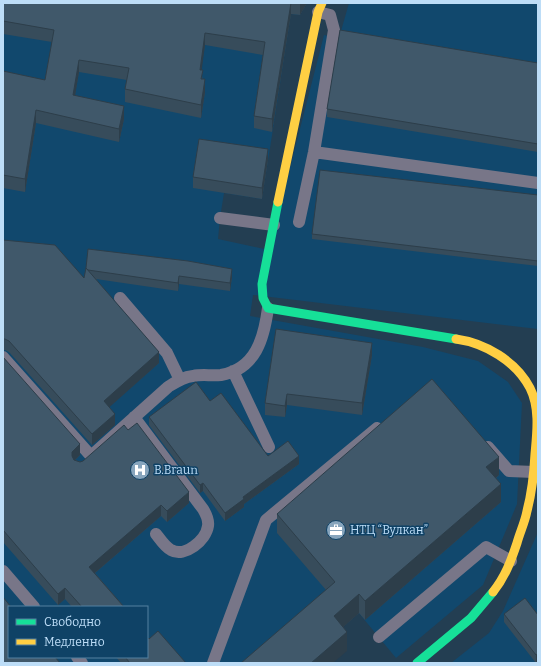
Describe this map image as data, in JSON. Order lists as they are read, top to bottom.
{
  "places": {
    "hospital": ["B.Braun"],
    "office": ["НТЦ “Вулкан”"]
  },
  "legend": ["Свободно", "Медленно"]
}
